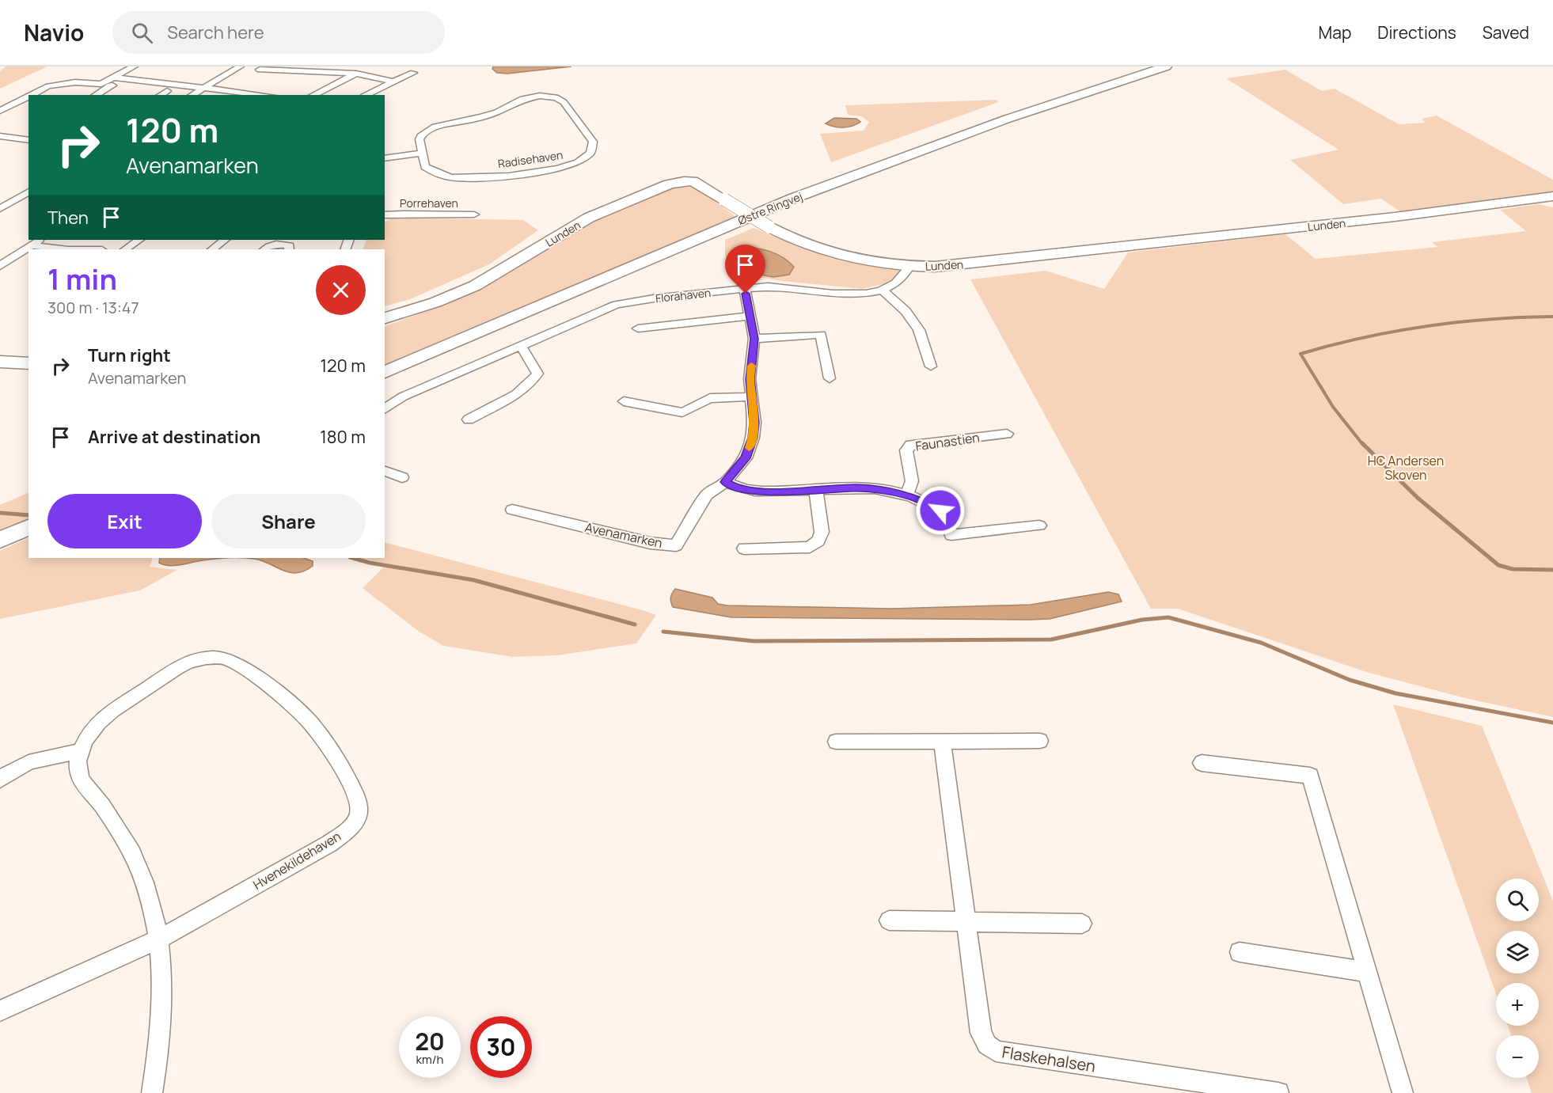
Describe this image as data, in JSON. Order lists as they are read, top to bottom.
{
  "streets": {
    "street": [
      "Radisehaven",
      "Porrehaven",
      "Østre Ringvej",
      "Lunden",
      "Florahaven",
      "Faunastien",
      "Avenamarken",
      "Hvenekildehaven",
      "Flaskehalsen"
    ]
  },
  "crossings": [
    ["Lunden", "Florahaven"],
    ["Florahaven", "Avenamarken"]
  ],
  "parks": ["HC Andersen Skoven"],
  "page": {
    "header": "Navio",
    "search": "Search here",
    "nav": ["Map", "Directions", "Saved"],
    "turn": ["120 m", "Avenamarken"],
    "then": "Then",
    "heading": ["1 min", "300 m · 13:47"],
    "list": [
      {
        "name": "Turn right",
        "note": "Avenamarken",
        "value": "120 m"
      },
      {
        "name": "Arrive at destination",
        "value": "180 m"
      }
    ],
    "buttons": ["Exit", "Share"],
    "map_buttons": ["+", "−"],
    "speed": "20 km/h",
    "limit": "30"
  }
}
